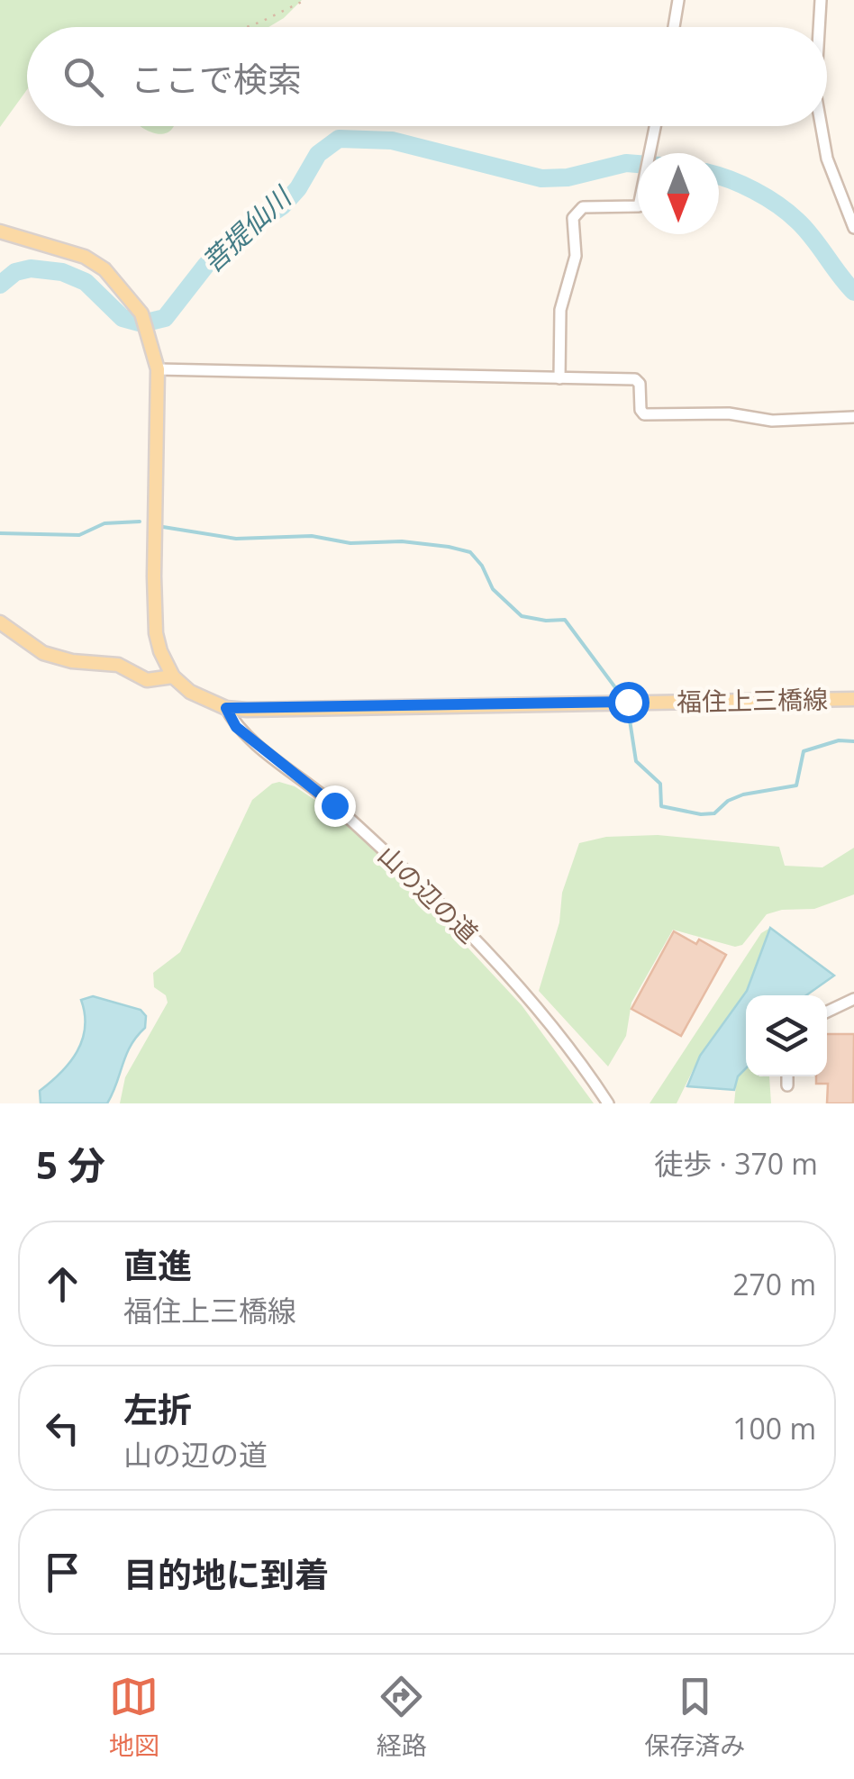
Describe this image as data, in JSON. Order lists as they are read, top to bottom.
{
  "streets": {
    "main road": ["福住上三橋線"],
    "street": ["山の辺の道"]
  },
  "crossings": [
    ["福住上三橋線", "山の辺の道"]
  ],
  "water": ["菩提仙川"],
  "north": "bottom",
  "page": {
    "search": "ここで検索",
    "heading": ["5 分", "徒歩 · 370 m"],
    "list": [
      ["直進", "福住上三橋線", "270 m"],
      ["左折", "山の辺の道", "100 m"],
      "目的地に到着"
    ],
    "nav": ["地図", "経路", "保存済み"]
  }
}
